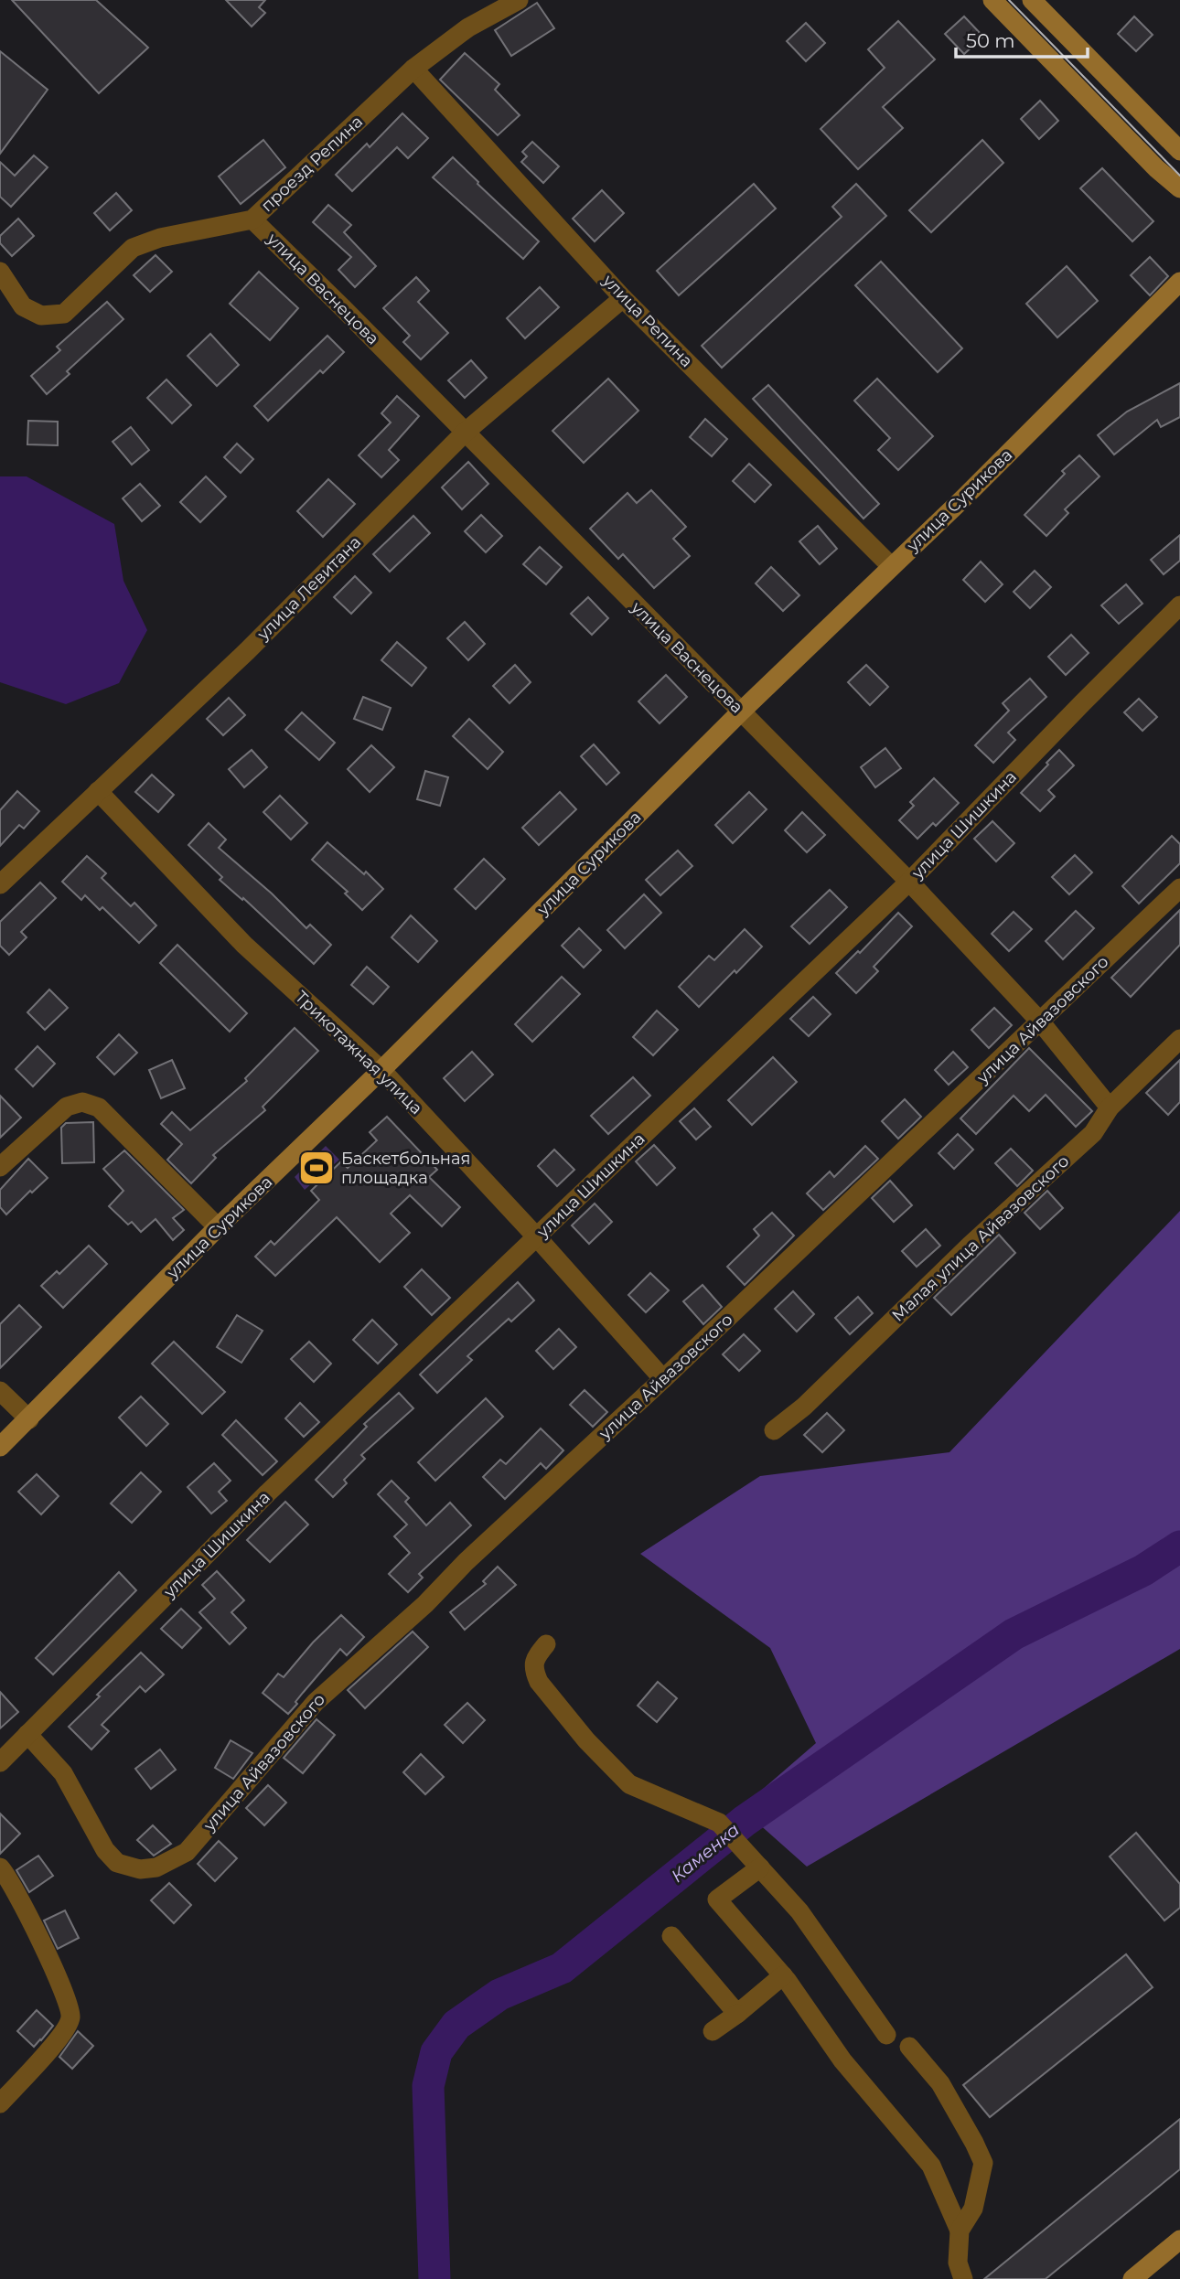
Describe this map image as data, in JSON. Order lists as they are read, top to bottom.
{
  "streets": {
    "street": [
      "проезд Репина",
      "улица Васнецова",
      "улица Репина",
      "улица Сурикова",
      "улица Левитана",
      "улица Шишкина",
      "улица Айвазовского",
      "Трикотажная улица",
      "Малая улица Айвазовского"
    ]
  },
  "crossings": [
    ["проезд Репина", "улица Васнецова"],
    ["проезд Репина", "улица Репина"],
    ["улица Васнецова", "улица Сурикова"],
    ["улица Васнецова", "улица Левитана"],
    ["улица Васнецова", "улица Шишкина"],
    ["улица Васнецова", "улица Айвазовского"],
    ["улица Васнецова", "Малая улица Айвазовского"],
    ["улица Репина", "улица Сурикова"],
    ["улица Репина", "улица Левитана"],
    ["улица Сурикова", "Трикотажная улица"],
    ["улица Левитана", "Трикотажная улица"],
    ["улица Шишкина", "улица Айвазовского"],
    ["улица Шишкина", "Трикотажная улица"],
    ["улица Айвазовского", "Трикотажная улица"]
  ],
  "water": ["Каменка"],
  "places": {
    "sports": ["Баскетбольная площадка"]
  },
  "scale_bar": "50 m"
}
